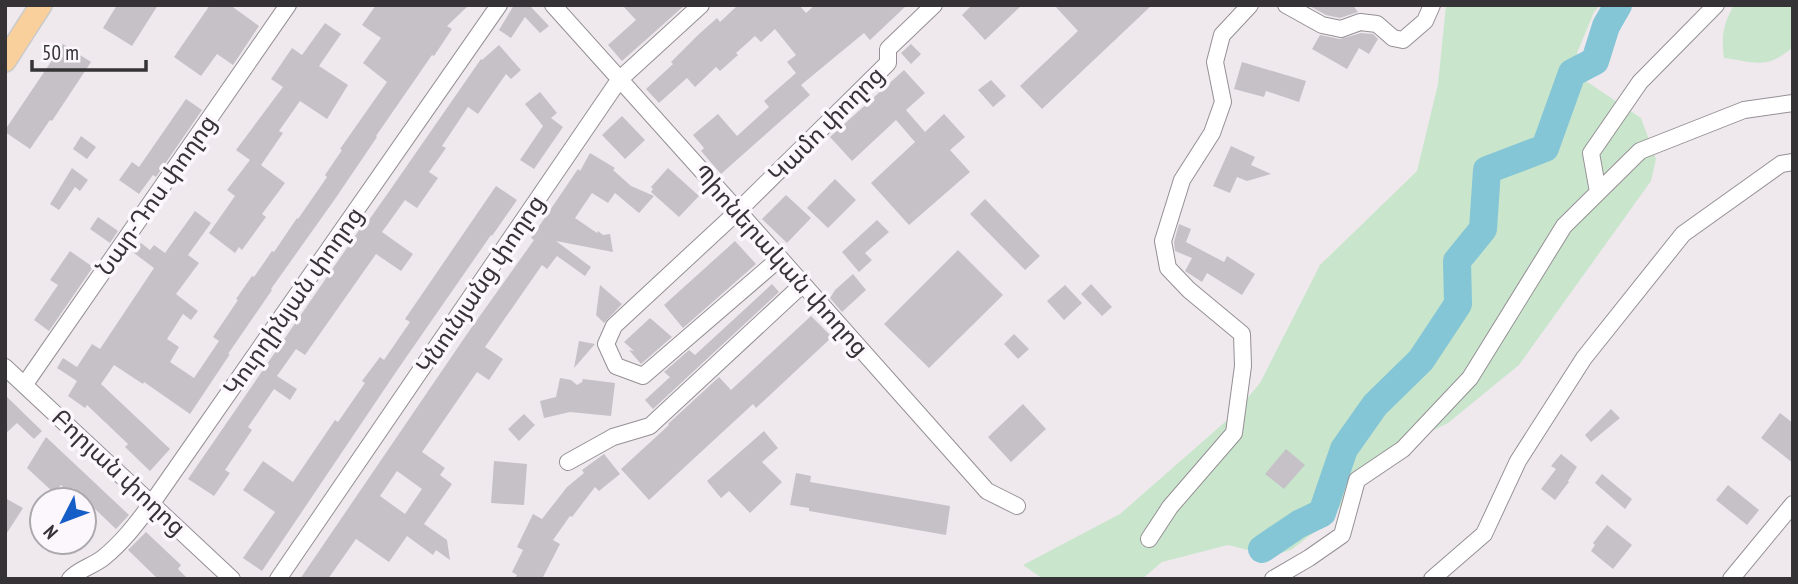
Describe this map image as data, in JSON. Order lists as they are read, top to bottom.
{
  "streets": {
    "street": [
      "Կամո փողոց",
      "Նար-Դոս փողոց",
      "Պիոներական փողոց",
      "Կնունյանց փողոց",
      "Կուրղինյան փողոց",
      "Բորյան փողոց"
    ]
  },
  "crossings": [
    ["Կամո փողոց", "Պիոներական փողոց"],
    ["Նար-Դոս փողոց", "Բորյան փողոց"],
    ["Պիոներական փողոց", "Կնունյանց փողոց"],
    ["Կուրղինյան փողոց", "Բորյան փողոց"]
  ],
  "scale_bar": "50 m",
  "north": "bottom left"
}
